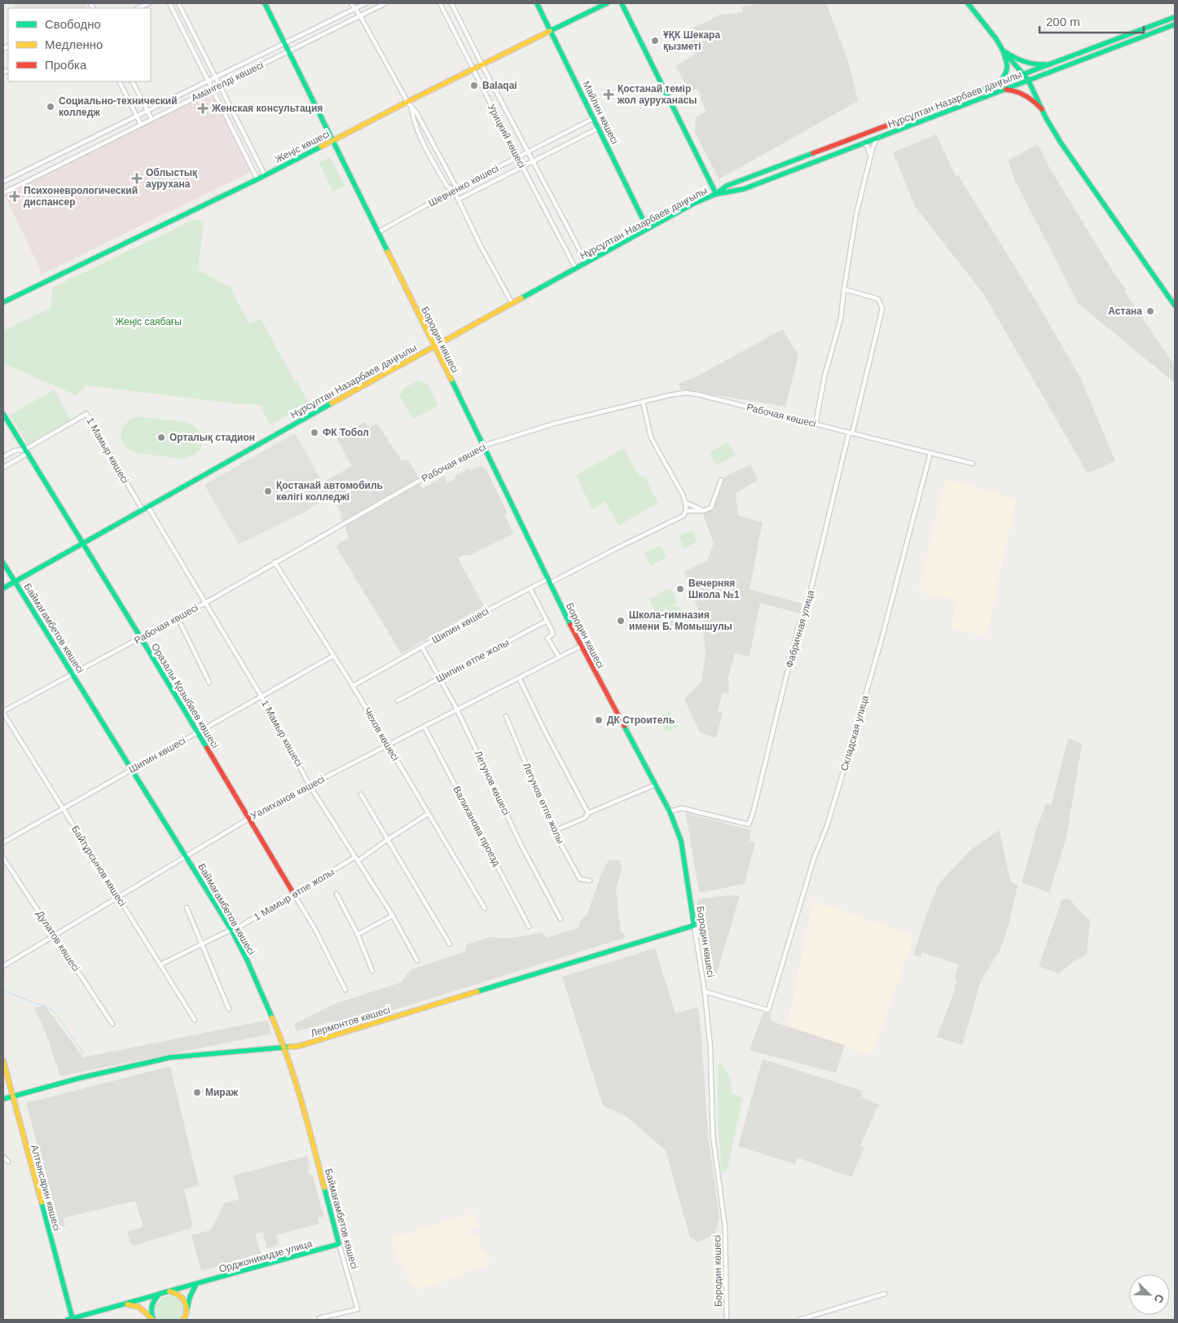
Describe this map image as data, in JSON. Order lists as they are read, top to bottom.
{
  "streets": {
    "street": [
      "Амангелді көшесі",
      "Нұрсұлтан Назарбаев даңғылы",
      "Майлин көшесі",
      "Урицкий көшесі",
      "Жеңіс көшесі",
      "Шевченко көшесі",
      "Бородин көшесі",
      "Рабочая көшесі",
      "1 Мамыр көшесі",
      "Шипин көшесі",
      "Баймағамбетов көшесі",
      "Фабричная улица",
      "Шипин өтпе жолы",
      "Оразалы Қозыбаев көшесі",
      "Складская улица",
      "Чехов көшесі",
      "Летунов көшесі",
      "Уәлиханов көшесі",
      "Летунов өтпе жолы",
      "Валиханова проезд",
      "Байтұрсынов көшесі",
      "1 Мамыр өтпе жолы",
      "Дулатов көшесі",
      "Лермонтов көшесі",
      "Алтынсарин көшесі",
      "Орджоникидзе улица"
    ]
  },
  "crossings": [
    ["Амангелді көшесі", "Бородин көшесі"],
    ["Нұрсұлтан Назарбаев даңғылы", "Майлин көшесі"],
    ["Нұрсұлтан Назарбаев даңғылы", "Урицкий көшесі"],
    ["Нұрсұлтан Назарбаев даңғылы", "Бородин көшесі"],
    ["Нұрсұлтан Назарбаев даңғылы", "1 Мамыр көшесі"],
    ["Нұрсұлтан Назарбаев даңғылы", "Баймағамбетов көшесі"],
    ["Нұрсұлтан Назарбаев даңғылы", "Оразалы Қозыбаев көшесі"],
    ["Майлин көшесі", "Жеңіс көшесі"],
    ["Майлин көшесі", "Шевченко көшесі"],
    ["Урицкий көшесі", "Жеңіс көшесі"],
    ["Урицкий көшесі", "Шевченко көшесі"],
    ["Жеңіс көшесі", "Бородин көшесі"],
    ["Шевченко көшесі", "Бородин көшесі"],
    ["Бородин көшесі", "Рабочая көшесі"],
    ["Бородин көшесі", "Шипин көшесі"],
    ["Бородин көшесі", "Фабричная улица"],
    ["Бородин көшесі", "Складская улица"],
    ["Бородин көшесі", "Уәлиханов көшесі"],
    ["Бородин көшесі", "Лермонтов көшесі"],
    ["Рабочая көшесі", "1 Мамыр көшесі"],
    ["Рабочая көшесі", "Баймағамбетов көшесі"],
    ["Рабочая көшесі", "Фабричная улица"],
    ["Рабочая көшесі", "Оразалы Қозыбаев көшесі"],
    ["Рабочая көшесі", "Складская улица"],
    ["Рабочая көшесі", "Чехов көшесі"],
    ["Рабочая көшесі", "Байтұрсынов көшесі"],
    ["1 Мамыр көшесі", "Шипин көшесі"],
    ["1 Мамыр көшесі", "Оразалы Қозыбаев көшесі"],
    ["1 Мамыр көшесі", "Уәлиханов көшесі"],
    ["1 Мамыр көшесі", "1 Мамыр өтпе жолы"],
    ["Шипин көшесі", "Баймағамбетов көшесі"],
    ["Шипин көшесі", "Оразалы Қозыбаев көшесі"],
    ["Шипин көшесі", "Чехов көшесі"],
    ["Шипин көшесі", "Летунов көшесі"],
    ["Шипин көшесі", "Байтұрсынов көшесі"],
    ["Баймағамбетов көшесі", "Уәлиханов көшесі"],
    ["Баймағамбетов көшесі", "1 Мамыр өтпе жолы"],
    ["Баймағамбетов көшесі", "Лермонтов көшесі"],
    ["Баймағамбетов көшесі", "Орджоникидзе улица"],
    ["Шипин өтпе жолы", "Летунов көшесі"],
    ["Оразалы Қозыбаев көшесі", "Уәлиханов көшесі"],
    ["Оразалы Қозыбаев көшесі", "1 Мамыр өтпе жолы"],
    ["Чехов көшесі", "Уәлиханов көшесі"],
    ["Летунов көшесі", "Уәлиханов көшесі"],
    ["Уәлиханов көшесі", "Валиханова проезд"],
    ["Уәлиханов көшесі", "Байтұрсынов көшесі"],
    ["Уәлиханов көшесі", "Дулатов көшесі"],
    ["Байтұрсынов көшесі", "1 Мамыр өтпе жолы"],
    ["Лермонтов көшесі", "Алтынсарин көшесі"]
  ],
  "parks": ["Жеңіс саябағы"],
  "places": {
    "other": [
      "ҰҚК Шекара қызметі",
      "Balaqai",
      "Социально-технический колледж",
      "Астана",
      "ФК Тобол",
      "Орталық стадион",
      "Қостанай автомобиль көлігі колледжі",
      "Вечерняя Школа №1",
      "Школа-гимназия имени Б. Момышулы",
      "ДК Строитель",
      "Мираж"
    ],
    "health": [
      "Қостанай темір жол ауруханасы",
      "Женская консультация",
      "Облыстық аурухана",
      "Психоневрологический диспансер"
    ]
  },
  "legend": ["Свободно", "Медленно", "Пробка"],
  "scale_bar": "200 m",
  "north": "bottom right"
}
